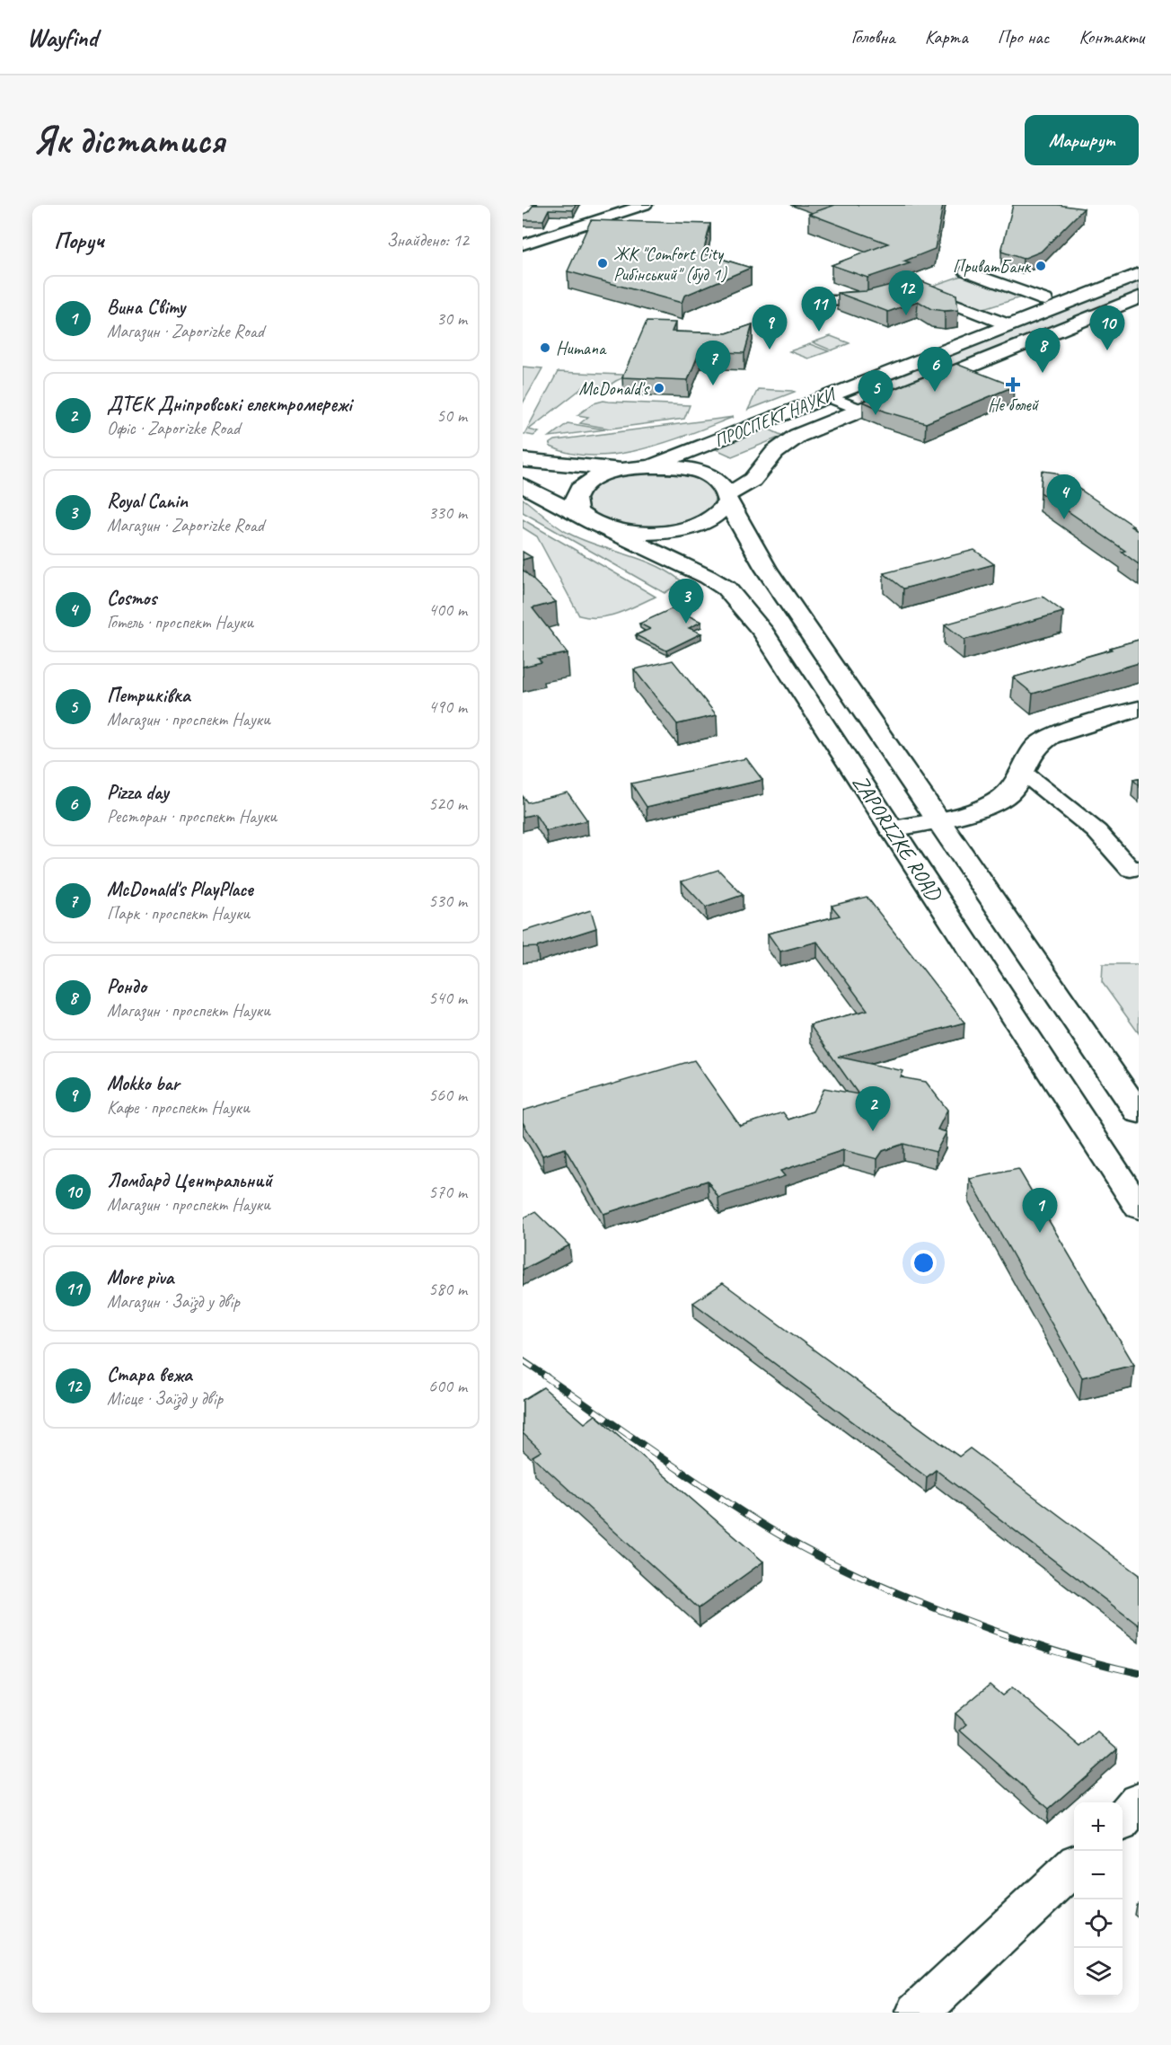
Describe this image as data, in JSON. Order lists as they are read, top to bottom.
{
  "streets": {
    "main road": ["ПРОСПЕКТ НАУКИ", "ZAPORIZKE ROAD"]
  },
  "crossings": [
    ["ПРОСПЕКТ НАУКИ", "ZAPORIZKE ROAD"]
  ],
  "places": {
    "other": [
      "ЖК \"Comfort City Рибінський\" (буд 1)",
      "ПриватБанк",
      "Humana",
      "McDonald's"
    ],
    "health": ["Не болей"]
  },
  "page": {
    "header": "Wayfind",
    "nav": [
      "Головна",
      "Карта",
      "Про нас",
      "Контакти"
    ],
    "buttons": "Маршрут",
    "title": "Як дістатися",
    "heading": ["Поруч", "Знайдено: 12"],
    "pins": [
      "12",
      "11",
      "9",
      "10",
      "8",
      "7",
      "6",
      "5",
      "4",
      "3",
      "2",
      "1"
    ],
    "list": [
      {
        "mark": "1",
        "name": "Вина Світу",
        "note": "Магазин · Zaporizke Road",
        "value": "30 m"
      },
      {
        "mark": "2",
        "name": "ДТЕК Дніпровські електромережі",
        "note": "Офіс · Zaporizke Road",
        "value": "50 m"
      },
      {
        "mark": "3",
        "name": "Royal Canin",
        "note": "Магазин · Zaporizke Road",
        "value": "330 m"
      },
      {
        "mark": "4",
        "name": "Cosmos",
        "note": "Готель · проспект Науки",
        "value": "400 m"
      },
      {
        "mark": "5",
        "name": "Петриківка",
        "note": "Магазин · проспект Науки",
        "value": "490 m"
      },
      {
        "mark": "6",
        "name": "Pizza day",
        "note": "Ресторан · проспект Науки",
        "value": "520 m"
      },
      {
        "mark": "7",
        "name": "McDonald's PlayPlace",
        "note": "Парк · проспект Науки",
        "value": "530 m"
      },
      {
        "mark": "8",
        "name": "Рондо",
        "note": "Магазин · проспект Науки",
        "value": "540 m"
      },
      {
        "mark": "9",
        "name": "Mokko bar",
        "note": "Кафе · проспект Науки",
        "value": "560 m"
      },
      {
        "mark": "10",
        "name": "Ломбард Центральний",
        "note": "Магазин · проспект Науки",
        "value": "570 m"
      },
      {
        "mark": "11",
        "name": "More piva",
        "note": "Магазин · Заїзд у двір",
        "value": "580 m"
      },
      {
        "mark": "12",
        "name": "Стара вежа",
        "note": "Місце · Заїзд у двір",
        "value": "600 m"
      }
    ],
    "map_buttons": ["+", "−"]
  }
}
